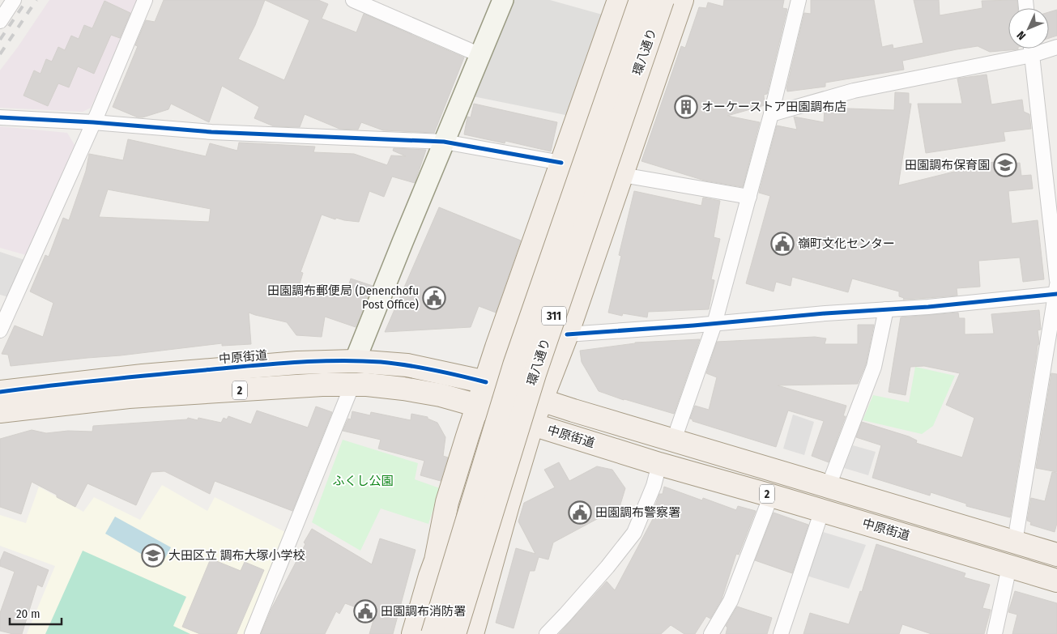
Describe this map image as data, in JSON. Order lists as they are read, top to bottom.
{
  "streets": {
    "main road": [
      "環八通り",
      "311",
      "中原街道",
      "2"
    ]
  },
  "parks": ["ふくし公園"],
  "places": {
    "building": ["オーケーストア田園調布店"],
    "school or university": ["田園調布保育園", "大田区立 調布大塚小学校"],
    "public building": [
      "嶺町文化センター",
      "田園調布郵便局 (Denenchofu Post Office)",
      "田園調布警察署",
      "田園調布消防署"
    ]
  },
  "scale_bar": "20 m",
  "north": "bottom left"
}
